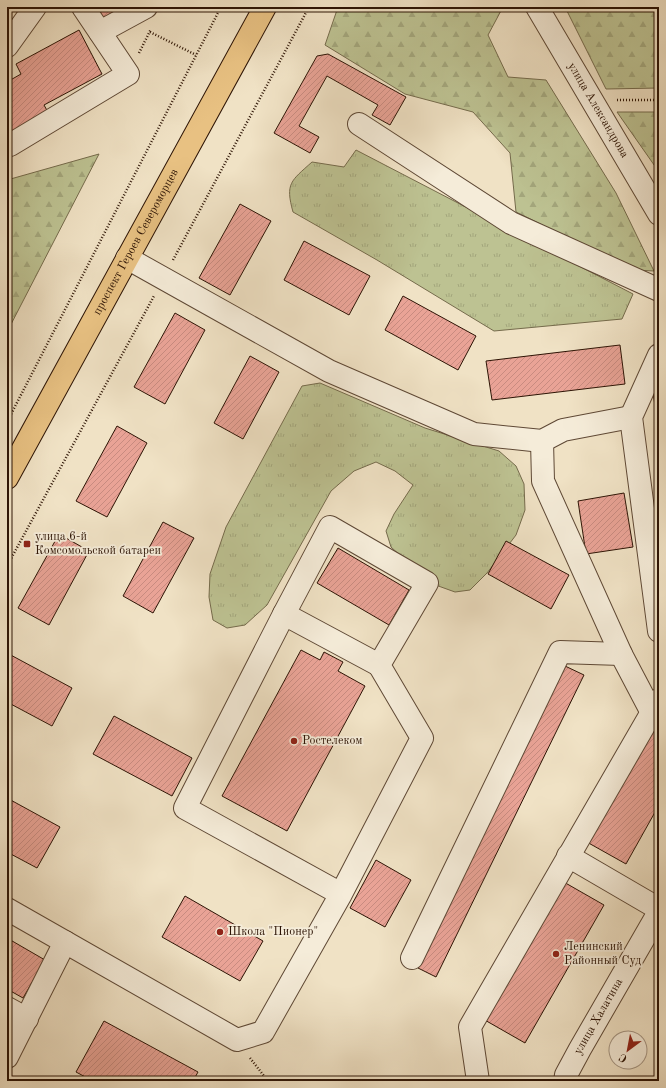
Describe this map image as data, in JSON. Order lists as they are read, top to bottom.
{
  "streets": {
    "main road": ["проспект Героев Североморцев"],
    "street": ["улица Александрова", "улица Халатина"]
  },
  "places": {
    "transit": ["улица 6-й Комсомольской батареи"],
    "other": ["Ростелеком", "Школа \"Пионер\"", "Ленинский Районный Суд"]
  },
  "north": "bottom left"
}
